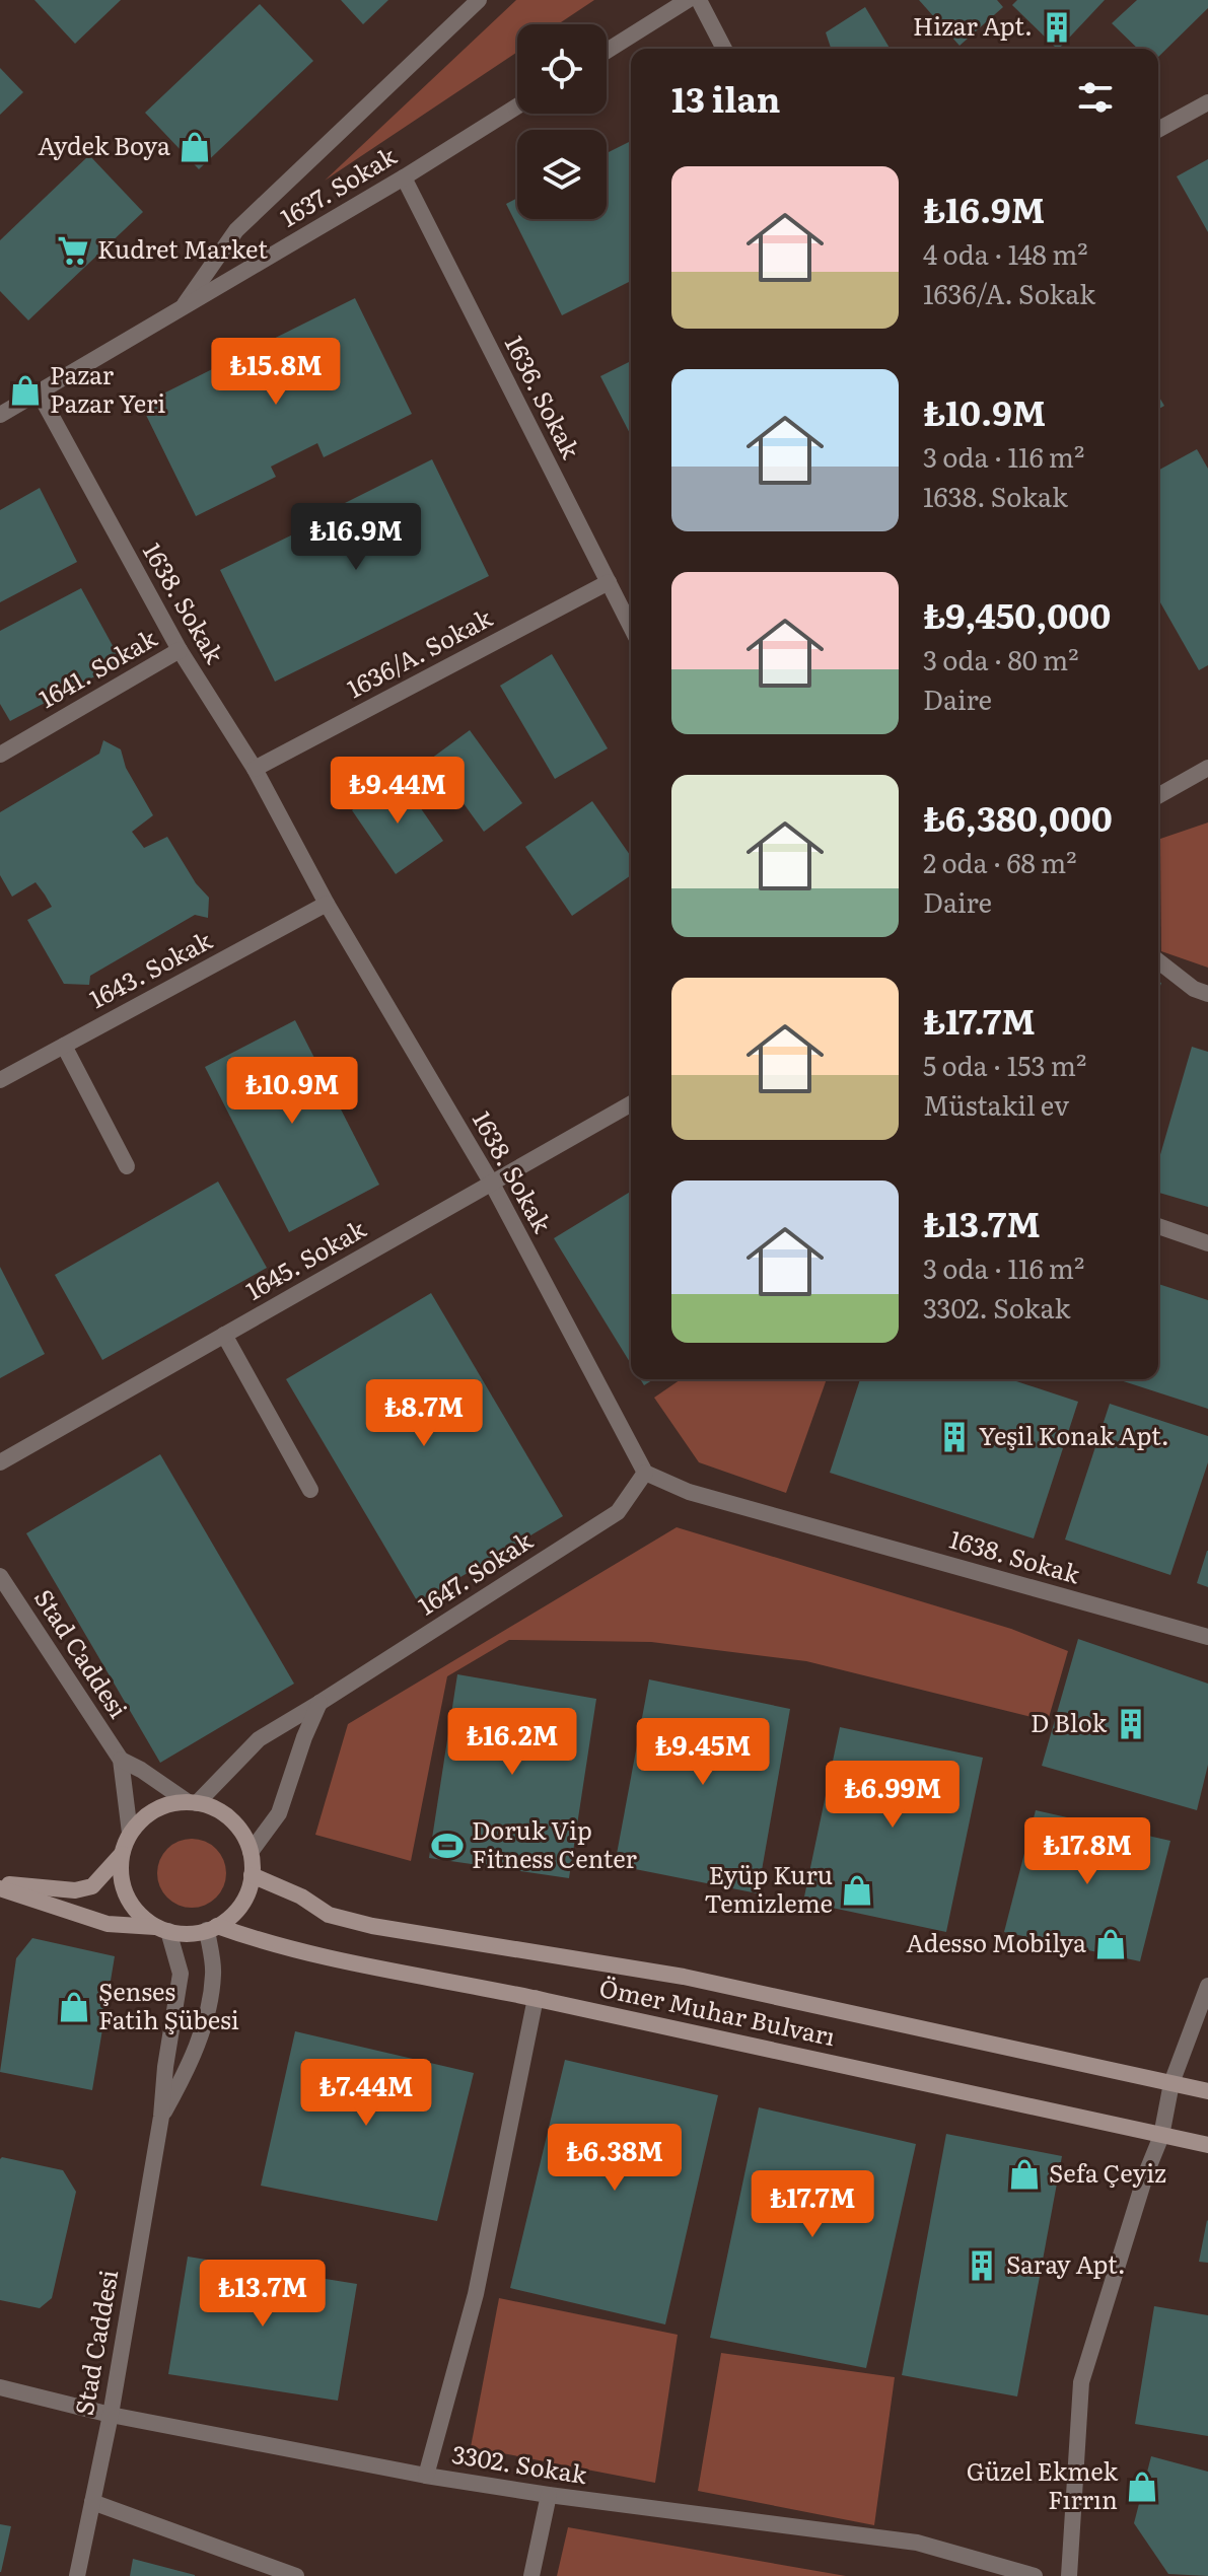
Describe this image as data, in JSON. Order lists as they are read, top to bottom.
{
  "streets": {
    "main road": ["Ömer Muhar Bulvarı"],
    "street": [
      "1637. Sokak",
      "1636. Sokak",
      "1638. Sokak",
      "1636/A. Sokak",
      "1641. Sokak",
      "1643. Sokak",
      "1645. Sokak",
      "1647. Sokak",
      "Stad Caddesi",
      "3302. Sokak"
    ]
  },
  "crossings": [
    ["1637. Sokak", "1636. Sokak"],
    ["1637. Sokak", "1638. Sokak"],
    ["1636. Sokak", "1636/A. Sokak"],
    ["1638. Sokak", "1636/A. Sokak"],
    ["1638. Sokak", "1641. Sokak"],
    ["1638. Sokak", "1643. Sokak"],
    ["1638. Sokak", "1645. Sokak"],
    ["1638. Sokak", "1647. Sokak"],
    ["1647. Sokak", "Ömer Muhar Bulvarı"],
    ["Stad Caddesi", "3302. Sokak"]
  ],
  "places": {
    "building": [
      "Hizar Apt.",
      "Yeşil Konak Apt.",
      "D Blok",
      "Saray Apt."
    ],
    "shop": [
      "Aydek Boya",
      "Pazar Pazar Yeri",
      "Eyüp Kuru Temizleme",
      "Adesso Mobilya",
      "Şenses Fatih Şübesi",
      "Sefa Çeyiz",
      "Güzel Ekmek Fırrın"
    ],
    "supermarket": ["Kudret Market"],
    "sports": ["Doruk Vip Fitness Center"]
  },
  "page": {
    "heading": "13 ilan",
    "list": [
      {
        "name": "₺16.9M",
        "note": "4 oda · 148 m² · 1636/A. Sokak"
      },
      {
        "name": "₺10.9M",
        "note": "3 oda · 116 m² · 1638. Sokak"
      },
      {
        "name": "₺9,450,000",
        "note": "3 oda · 80 m² · Daire"
      },
      {
        "name": "₺6,380,000",
        "note": "2 oda · 68 m² · Daire"
      },
      {
        "name": "₺17.7M",
        "note": "5 oda · 153 m² · Müstakil ev"
      },
      {
        "name": "₺13.7M",
        "note": "3 oda · 116 m² · 3302. Sokak"
      }
    ],
    "price": [
      "₺15.8M",
      "₺16.9M",
      "₺9.44M",
      "₺10.9M",
      "₺8.7M",
      "₺16.2M",
      "₺9.45M",
      "₺6.99M",
      "₺17.8M",
      "₺7.44M",
      "₺6.38M",
      "₺17.7M",
      "₺13.7M"
    ]
  }
}
